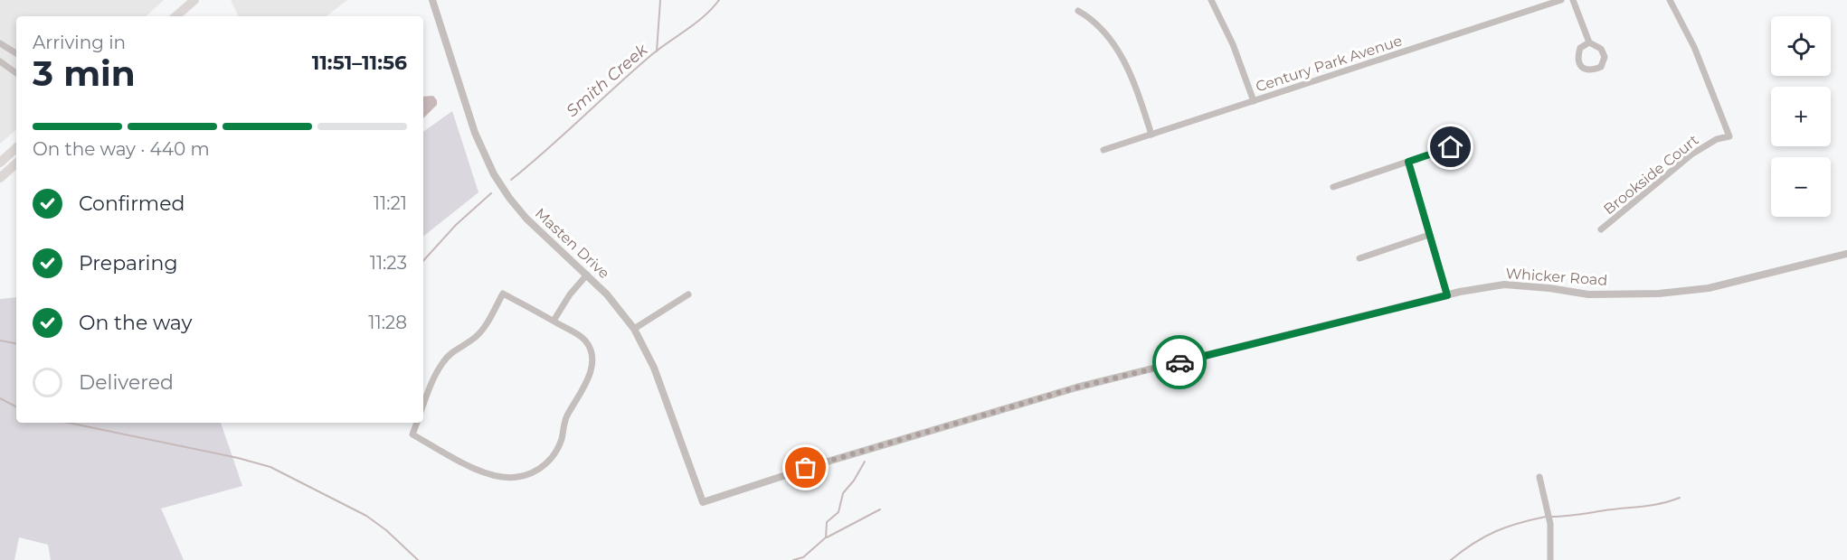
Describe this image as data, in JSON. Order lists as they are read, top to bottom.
{
  "streets": {
    "street": [
      "Century Park Avenue",
      "Brookside Court",
      "Masten Drive",
      "Whicker Road"
    ]
  },
  "crossings": [
    ["Masten Drive", "Whicker Road"]
  ],
  "water": ["Smith Creek"],
  "page": {
    "map_buttons": ["+", "−"],
    "heading": ["3 min", "Arriving in", "11:51–11:56"],
    "bar": "On the way · 440 m",
    "list": [
      ["Confirmed", "11:21"],
      ["Preparing", "11:23"],
      ["On the way", "11:28"],
      "Delivered"
    ]
  }
}
